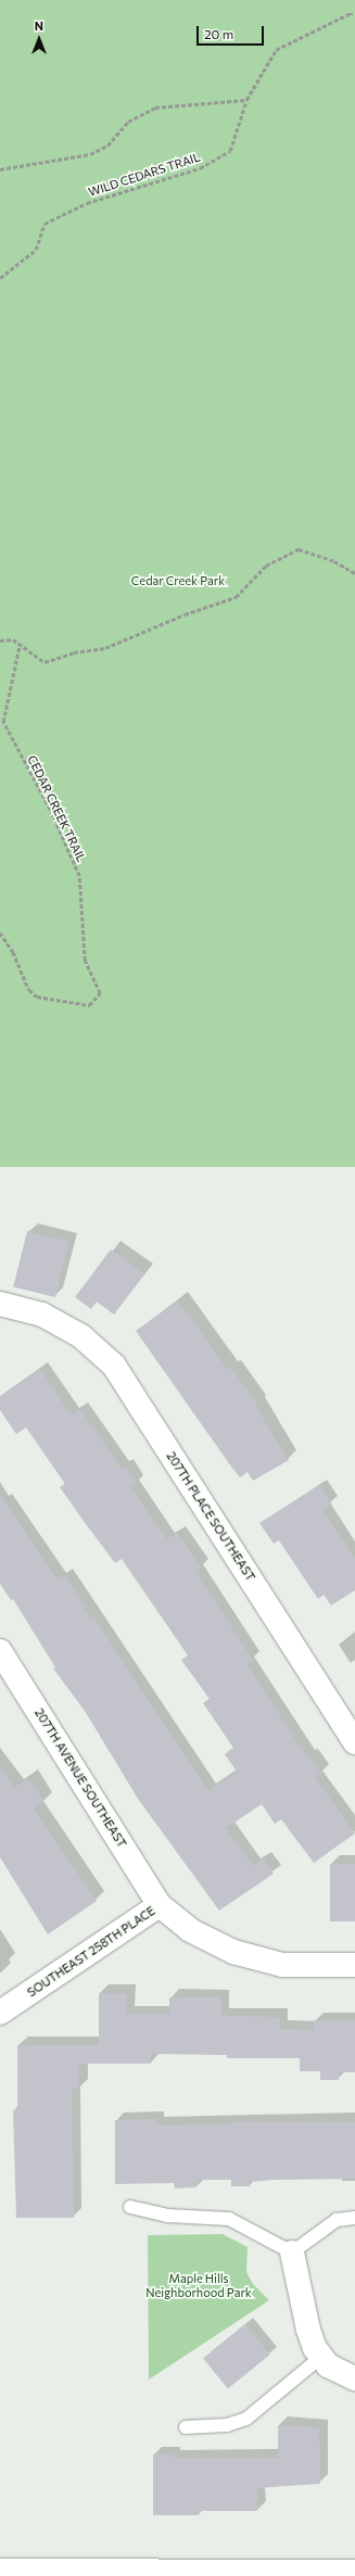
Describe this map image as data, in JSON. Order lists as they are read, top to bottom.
{
  "streets": {
    "street": ["207TH PLACE SOUTHEAST", "207TH AVENUE SOUTHEAST", "SOUTHEAST 258TH PLACE"],
    "path": ["WILD CEDARS TRAIL", "CEDAR CREEK TRAIL"]
  },
  "crossings": [
    ["207TH AVENUE SOUTHEAST", "SOUTHEAST 258TH PLACE"]
  ],
  "parks": ["Cedar Creek Park", "Maple Hills Neighborhood Park"],
  "scale_bar": "20 m",
  "north": "top"
}
